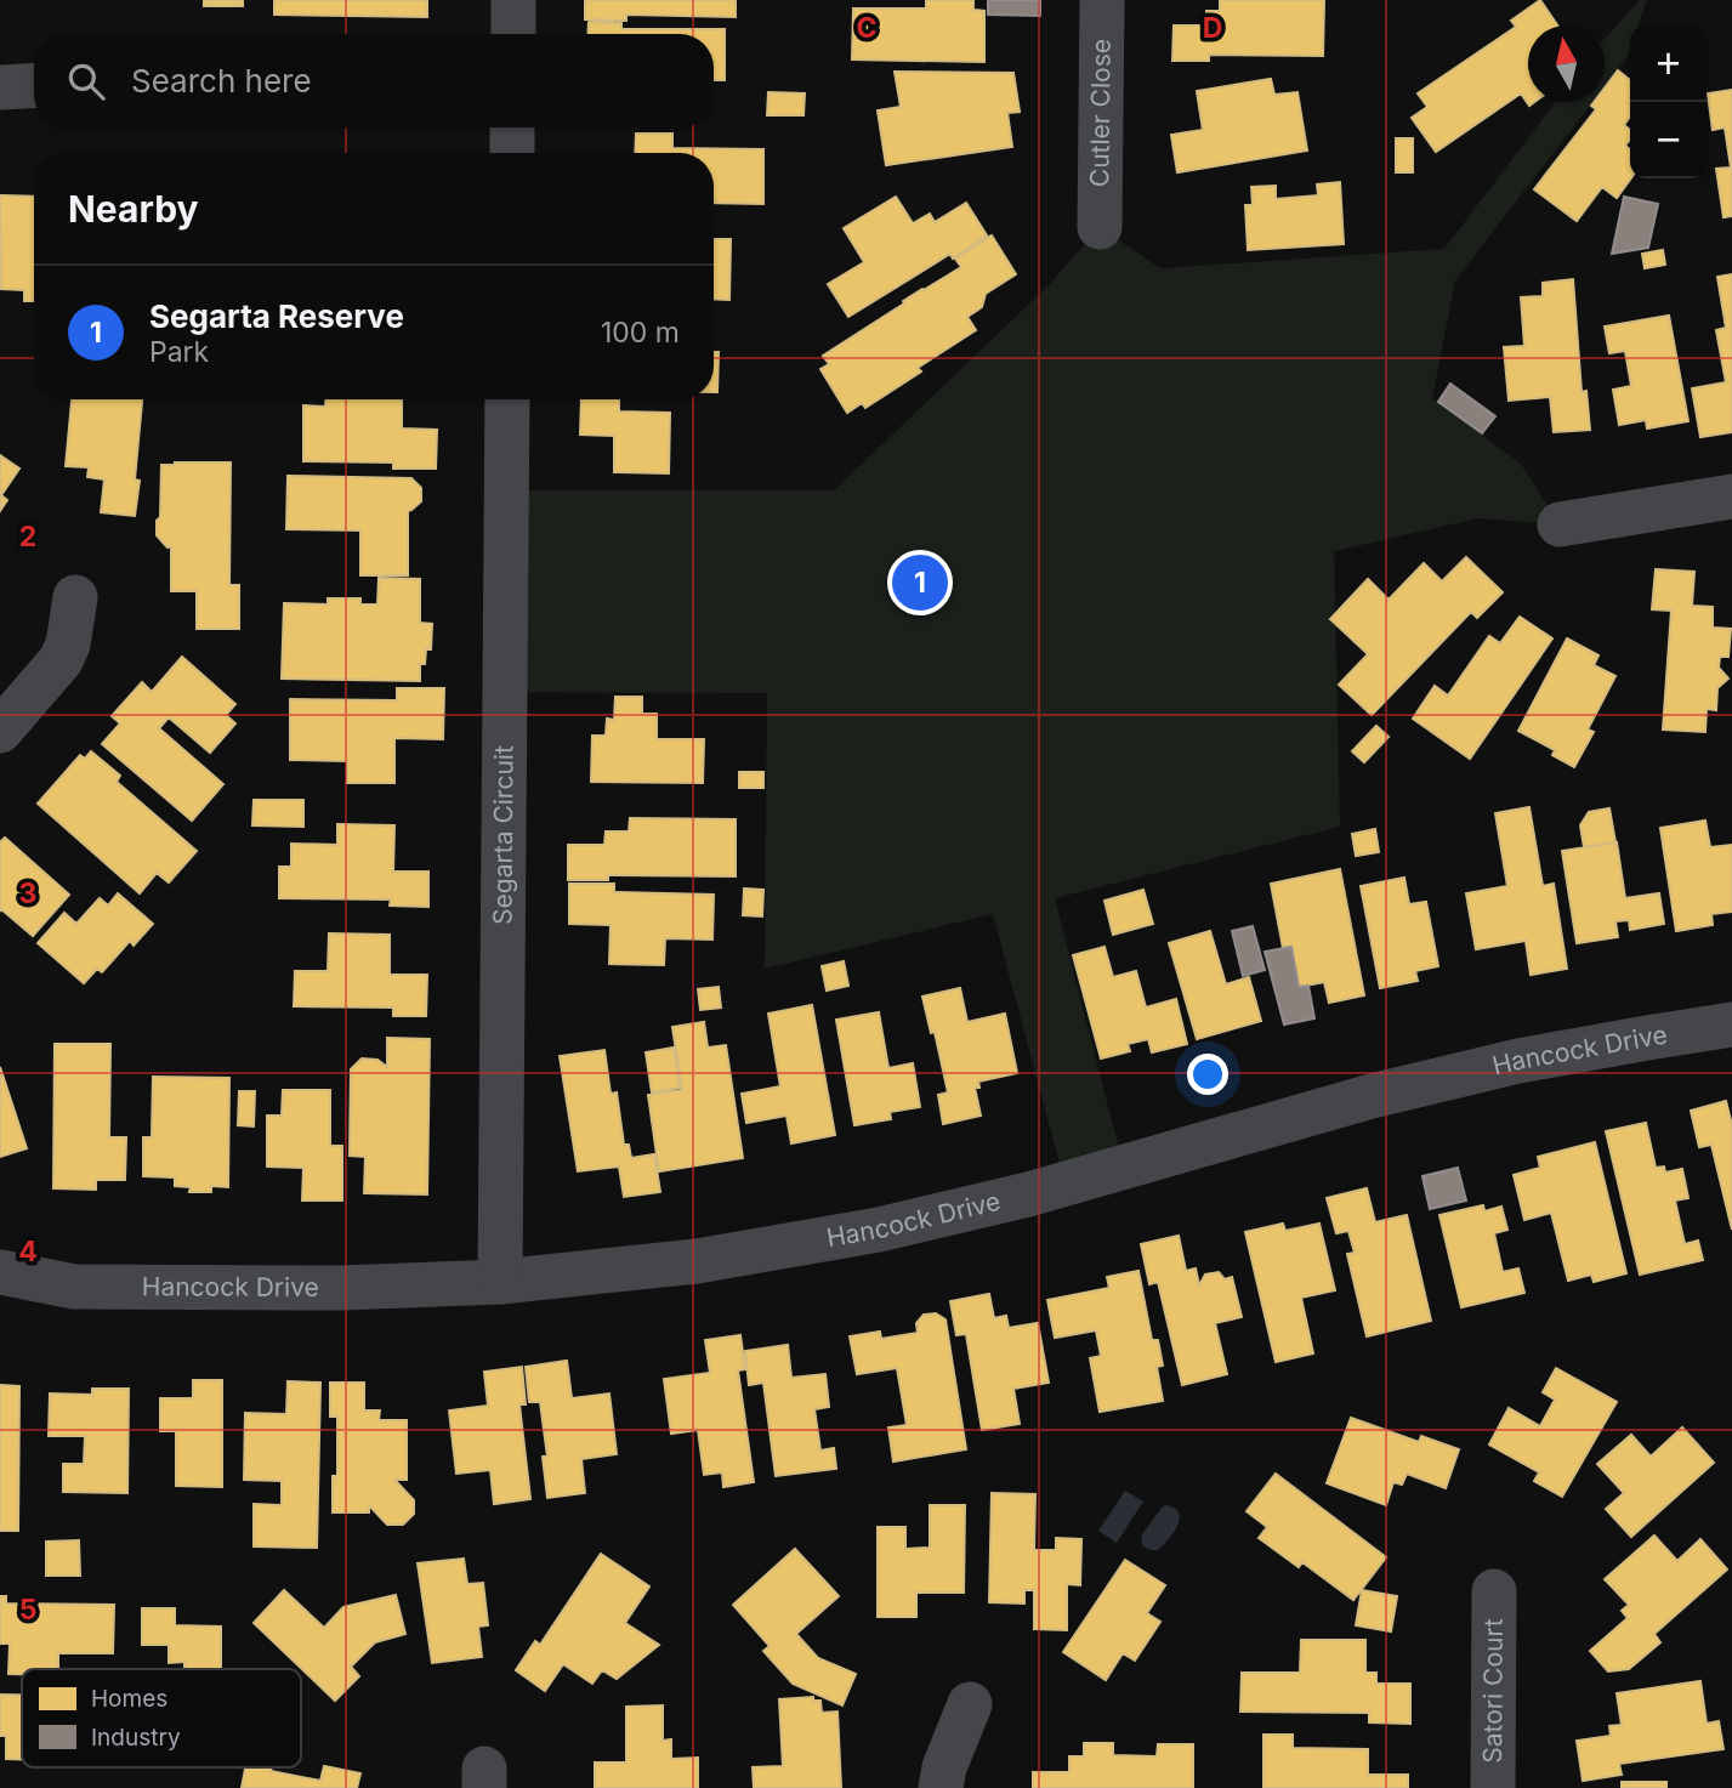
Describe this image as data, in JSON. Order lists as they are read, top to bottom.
{
  "streets": {
    "street": [
      "Cutler Close",
      "Segarta Circuit",
      "Hancock Drive",
      "Satori Court"
    ]
  },
  "crossings": [
    ["Segarta Circuit", "Hancock Drive"]
  ],
  "legend": ["Homes", "Industry"],
  "north": "top",
  "page": {
    "map_buttons": ["+", "−"],
    "search": "Search here",
    "heading": "Nearby",
    "list": [
      {
        "mark": "1",
        "name": "Segarta Reserve",
        "note": "Park",
        "value": "100 m"
      }
    ],
    "pins": "1"
  },
  "grid": {
    "columns": ["C", "D"],
    "rows": [
      "2",
      "3",
      "4",
      "5"
    ]
  }
}
